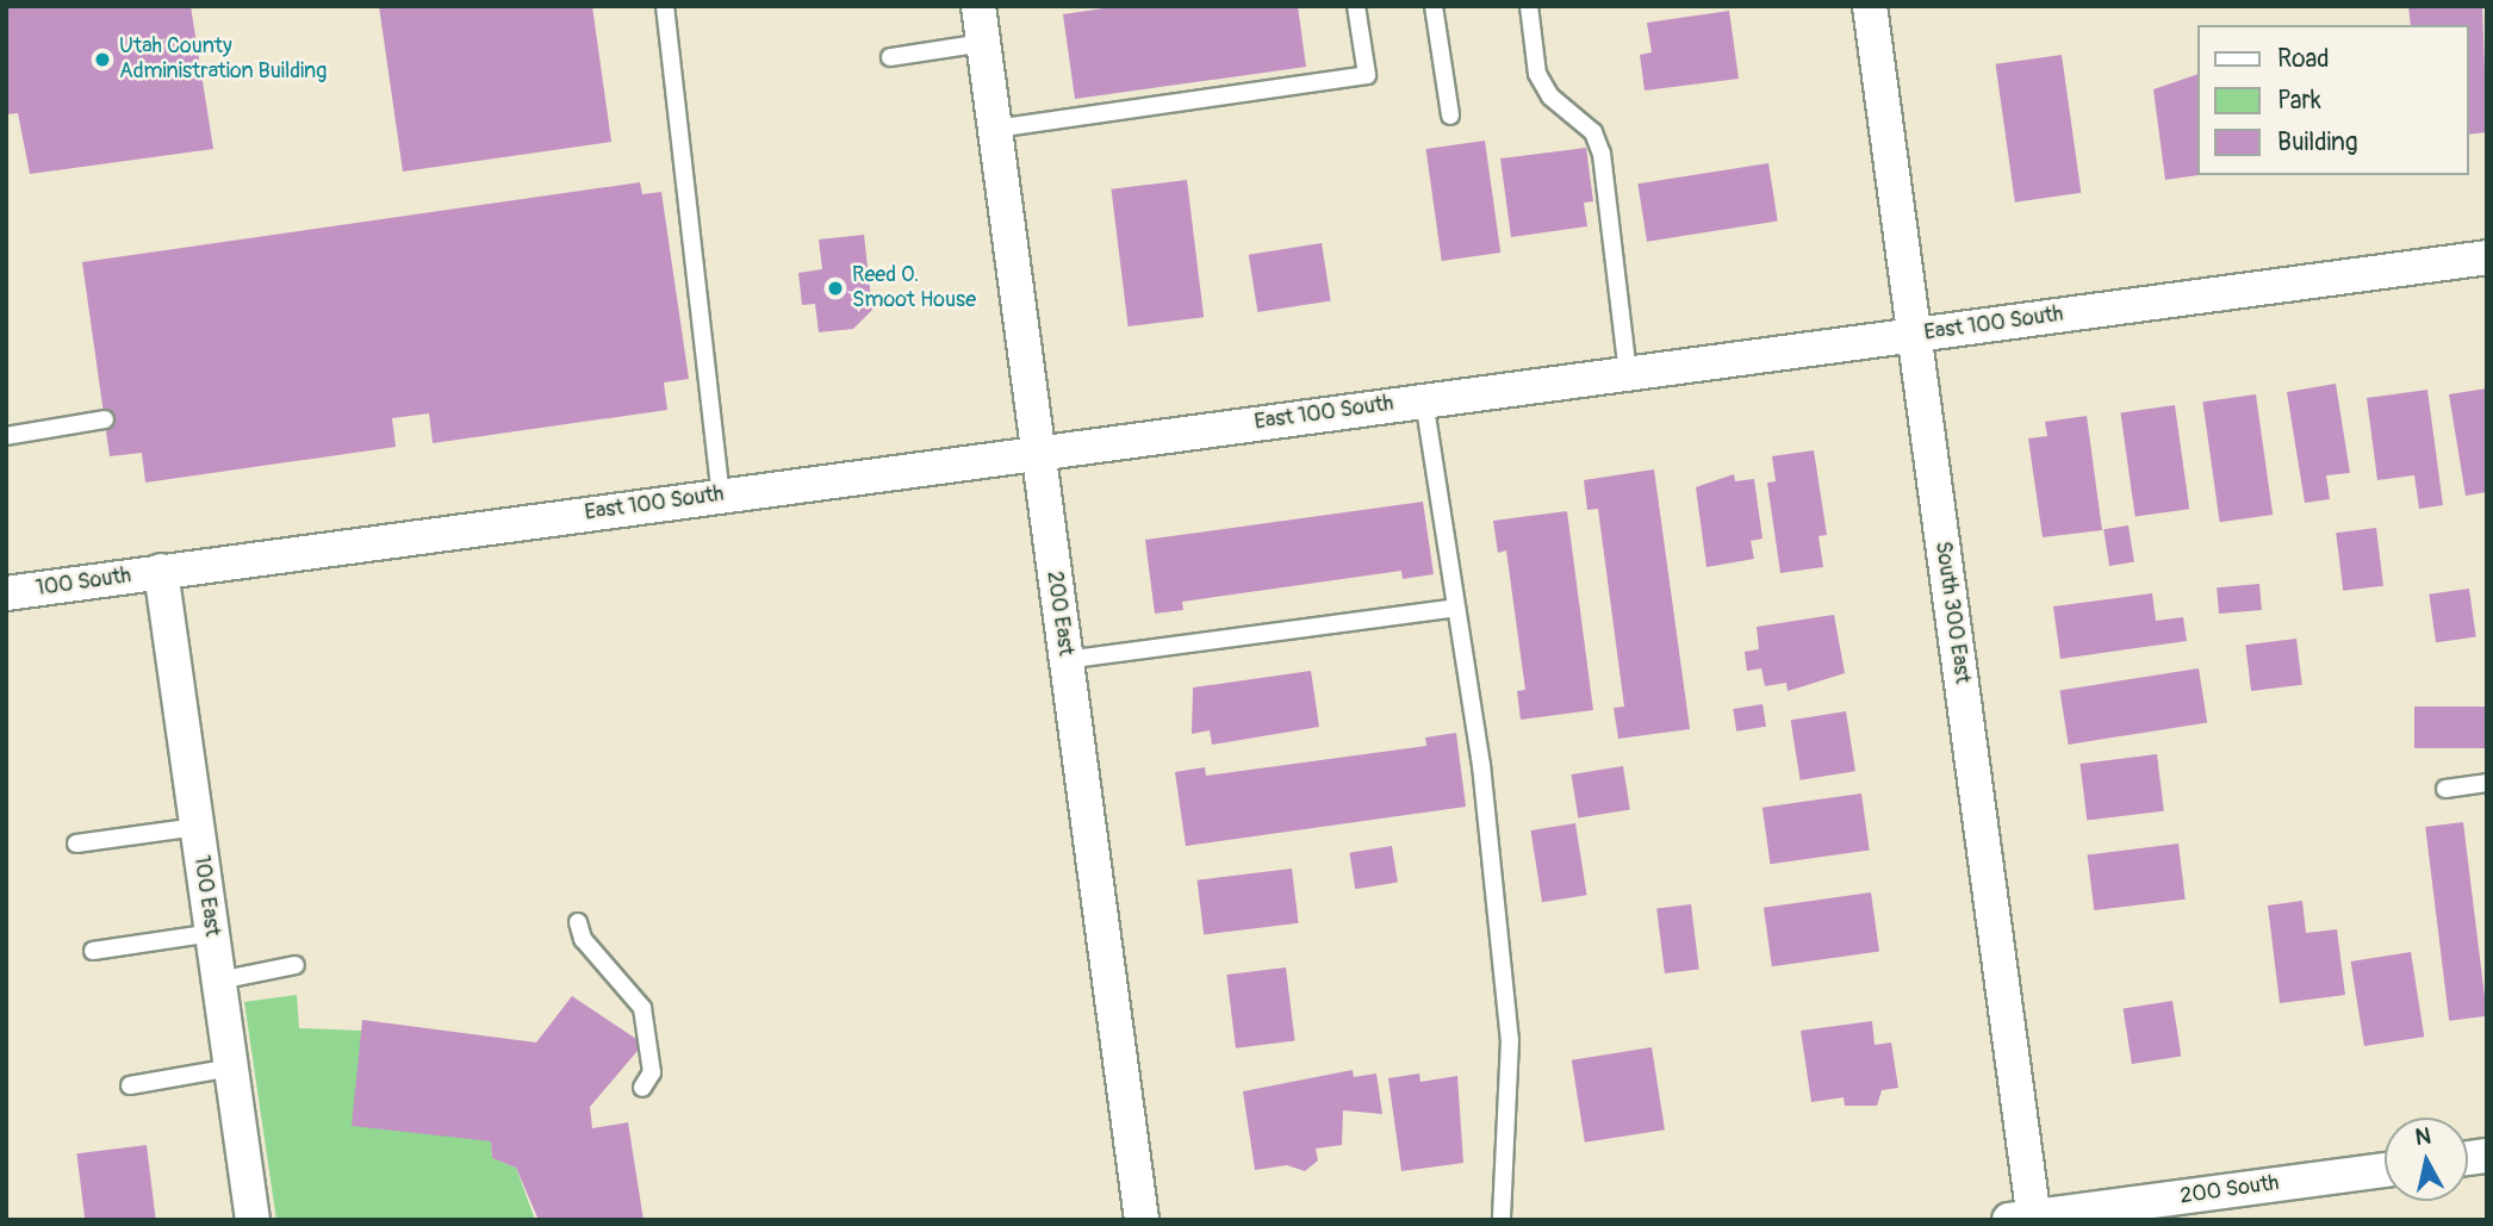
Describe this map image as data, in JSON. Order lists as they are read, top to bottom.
{
  "streets": {
    "street": [
      "East 100 South",
      "100 South",
      "South 300 East",
      "200 East",
      "100 East",
      "200 South"
    ]
  },
  "crossings": [
    ["East 100 South", "100 South"],
    ["East 100 South", "South 300 East"],
    ["East 100 South", "200 East"],
    ["East 100 South", "100 East"],
    ["100 South", "100 East"],
    ["South 300 East", "200 South"]
  ],
  "places": ["Utah County Administration Building", "Reed O. Smoot House"],
  "legend": ["Road", "Park", "Building"],
  "north": "top"
}
